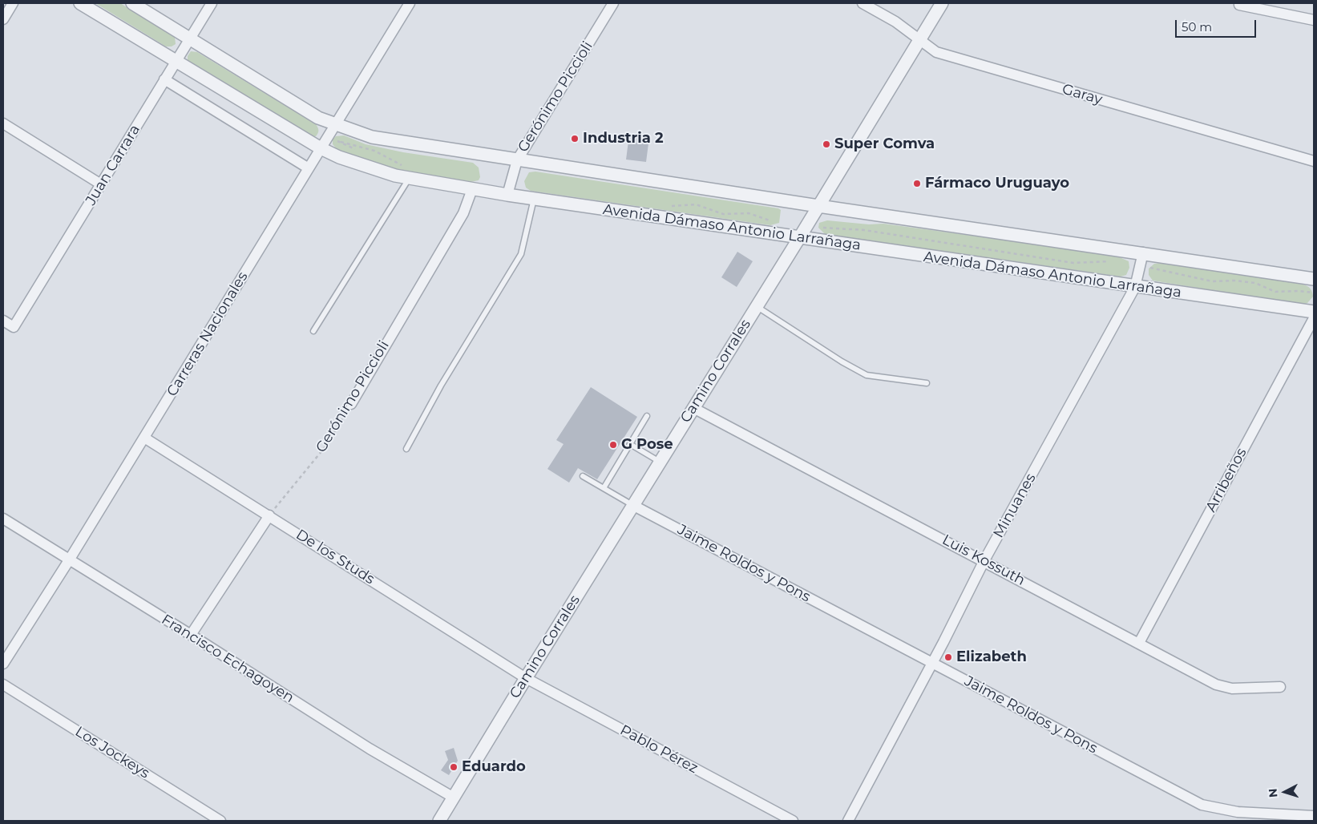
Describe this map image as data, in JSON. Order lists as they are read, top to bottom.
{
  "streets": {
    "street": [
      "Garay",
      "Gerónimo Piccioli",
      "Juan Carrara",
      "Avenida Dámaso Antonio Larrañaga",
      "Carreras Nacionales",
      "Camino Corrales",
      "Arribeños",
      "Minuanes",
      "De los Studs",
      "Luis Kossuth",
      "Jaime Roldos y Pons",
      "Francisco Echagoyen",
      "Pablo Pérez",
      "Los Jockeys"
    ]
  },
  "crossings": [
    ["Garay", "Camino Corrales"],
    ["Gerónimo Piccioli", "Avenida Dámaso Antonio Larrañaga"],
    ["Gerónimo Piccioli", "De los Studs"],
    ["Juan Carrara", "Avenida Dámaso Antonio Larrañaga"],
    ["Avenida Dámaso Antonio Larrañaga", "Carreras Nacionales"],
    ["Avenida Dámaso Antonio Larrañaga", "Camino Corrales"],
    ["Avenida Dámaso Antonio Larrañaga", "Minuanes"],
    ["Carreras Nacionales", "De los Studs"],
    ["Carreras Nacionales", "Francisco Echagoyen"],
    ["Camino Corrales", "De los Studs"],
    ["Camino Corrales", "Luis Kossuth"],
    ["Camino Corrales", "Jaime Roldos y Pons"],
    ["Camino Corrales", "Francisco Echagoyen"],
    ["Camino Corrales", "Pablo Pérez"],
    ["Arribeños", "Luis Kossuth"],
    ["Minuanes", "Luis Kossuth"],
    ["Minuanes", "Jaime Roldos y Pons"],
    ["De los Studs", "Pablo Pérez"]
  ],
  "places": [
    "Industria 2",
    "Super Comva",
    "Fármaco Uruguayo",
    "G Pose",
    "Elizabeth",
    "Eduardo"
  ],
  "scale_bar": "50 m",
  "north": "left"
}
